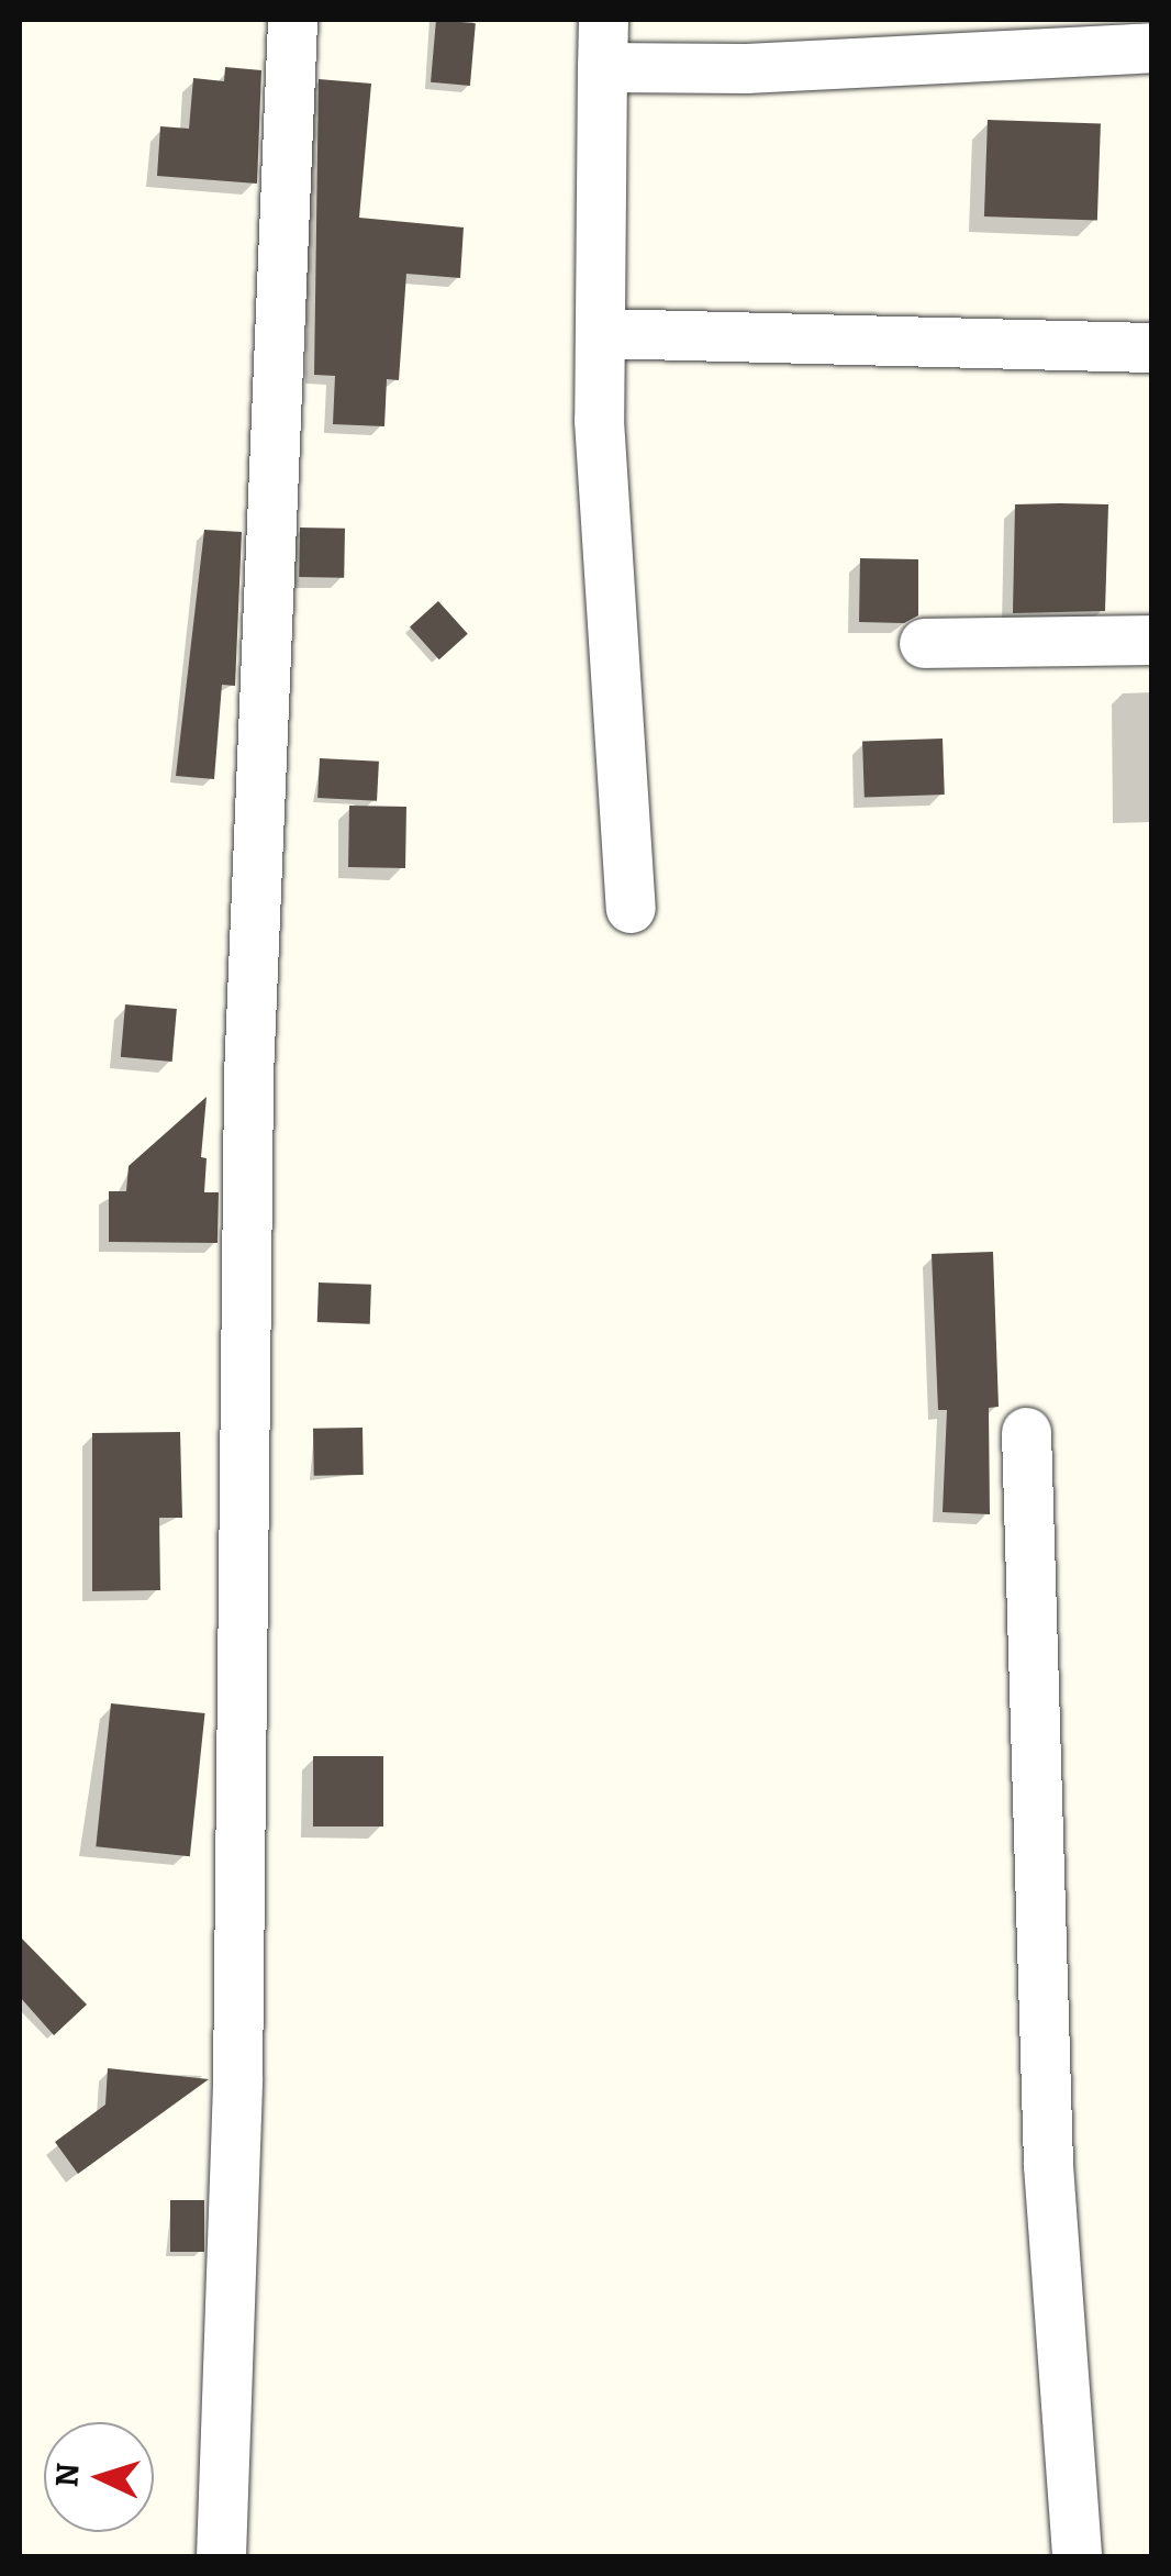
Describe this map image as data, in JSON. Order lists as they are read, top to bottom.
{
  "north": "left"
}
